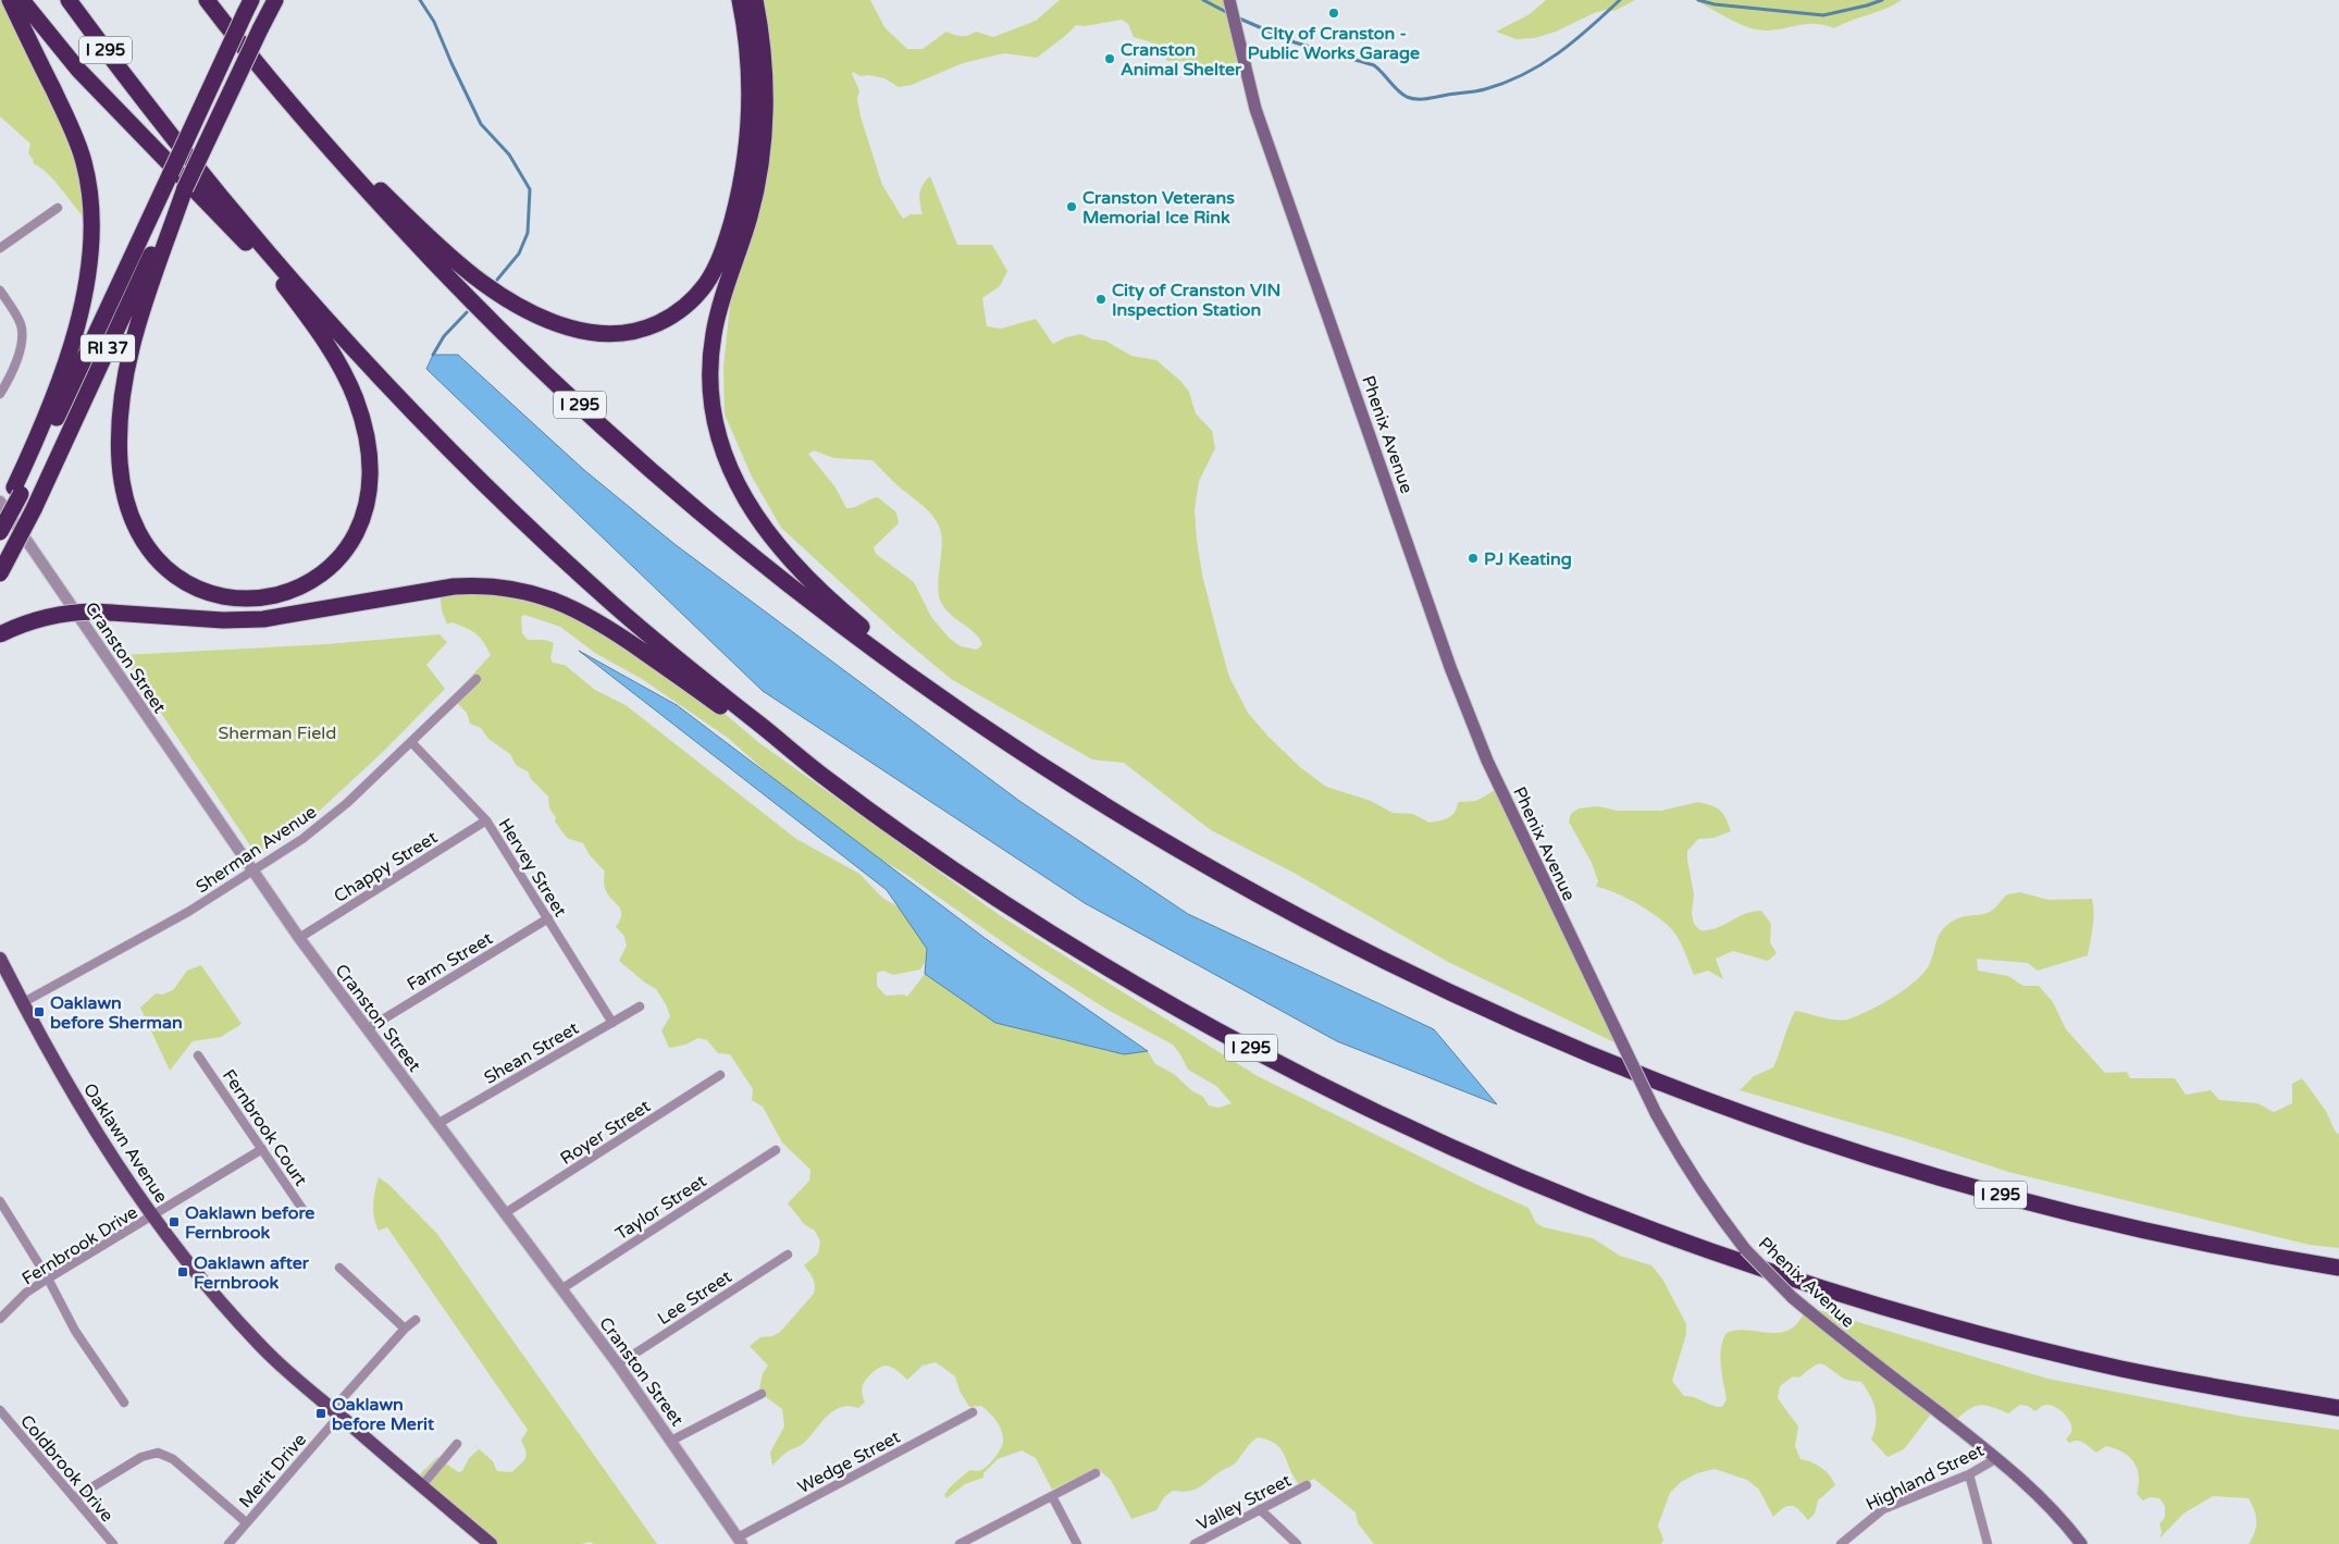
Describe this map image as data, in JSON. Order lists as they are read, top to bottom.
{
  "streets": {
    "highway": ["I 295", "RI 37"],
    "main road": ["Phenix Avenue", "Oaklawn Avenue"],
    "street": [
      "Cranston Street",
      "Sherman Avenue",
      "Chappy Street",
      "Hervey Street",
      "Farm Street",
      "Shean Street",
      "Fernbrook Court",
      "Royer Street",
      "Taylor Street",
      "Fernbrook Drive",
      "Lee Street",
      "Wedge Street",
      "Coldbrook Drive",
      "Merit Drive",
      "Highland Street",
      "Valley Street"
    ]
  },
  "crossings": [
    ["Phenix Avenue", "Highland Street"],
    ["Cranston Street", "Sherman Avenue"],
    ["Cranston Street", "Chappy Street"],
    ["Cranston Street", "Farm Street"],
    ["Cranston Street", "Shean Street"],
    ["Cranston Street", "Royer Street"],
    ["Cranston Street", "Taylor Street"],
    ["Cranston Street", "Lee Street"],
    ["Cranston Street", "Wedge Street"],
    ["Sherman Avenue", "Hervey Street"],
    ["Sherman Avenue", "Oaklawn Avenue"],
    ["Chappy Street", "Hervey Street"],
    ["Hervey Street", "Farm Street"],
    ["Hervey Street", "Shean Street"],
    ["Fernbrook Court", "Fernbrook Drive"],
    ["Oaklawn Avenue", "Fernbrook Drive"],
    ["Oaklawn Avenue", "Merit Drive"]
  ],
  "parks": ["Sherman Field"],
  "places": {
    "other": [
      "CIty of Cranston - Public Works Garage",
      "Cranston Animal Shelter",
      "Cranston Veterans Memorial Ice Rink",
      "City of Cranston VIN Inspection Station",
      "PJ Keating"
    ],
    "transit": [
      "Oaklawn before Sherman",
      "Oaklawn before Fernbrook",
      "Oaklawn after Fernbrook",
      "Oaklawn before Merit"
    ]
  }
}
